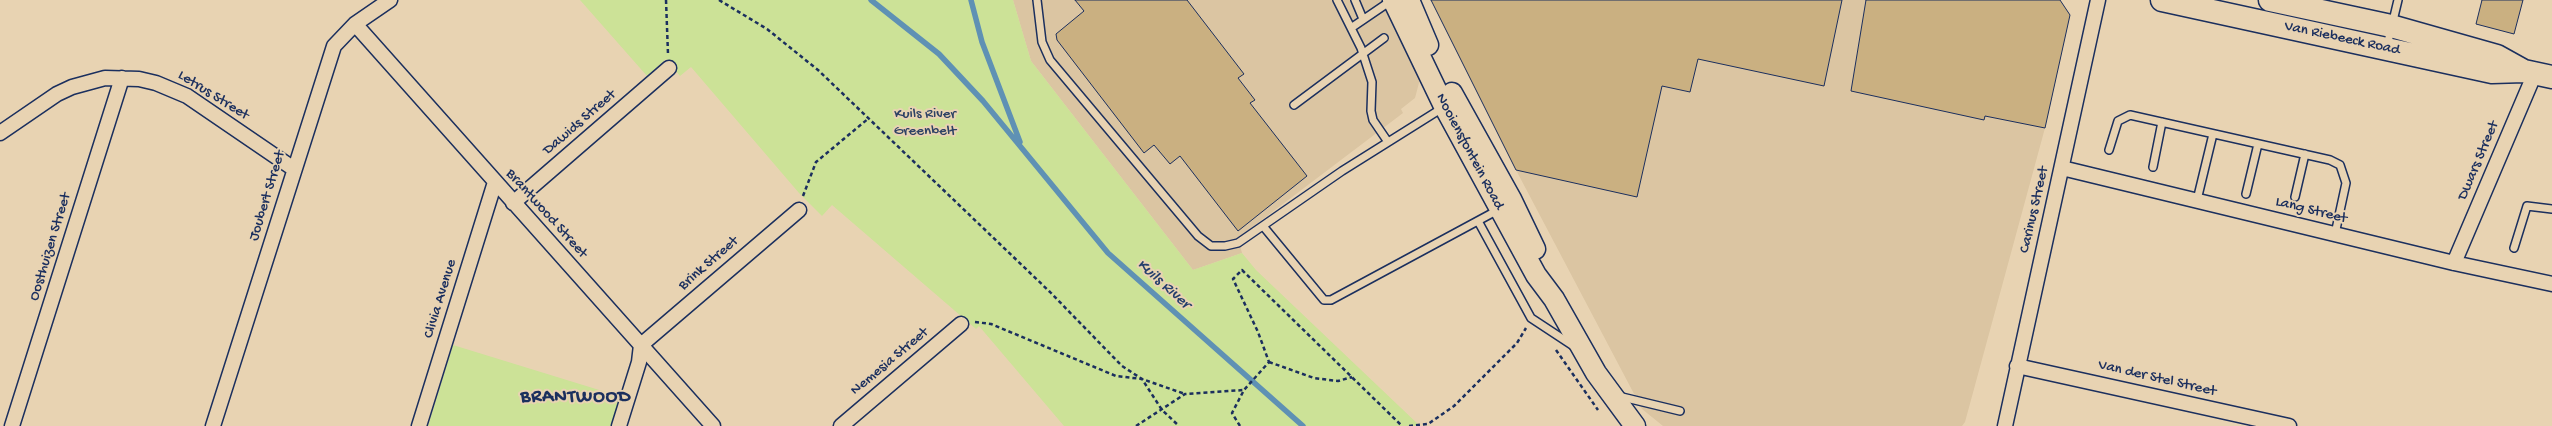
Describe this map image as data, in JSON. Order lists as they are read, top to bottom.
{
  "streets": {
    "main road": ["Van Riebeeck Road"],
    "street": [
      "Letrus Street",
      "Dawids Street",
      "Nooiensfontein Road",
      "Dwars Street",
      "Joubert Street",
      "Carinus Street",
      "Lang Street",
      "Brantwood Street",
      "Oosthuizen Street",
      "Brink Street",
      "Clivia Avenue",
      "Nemesia Street",
      "Van der Stel Street"
    ]
  },
  "crossings": [
    ["Van Riebeeck Road", "Dwars Street"],
    ["Letrus Street", "Joubert Street"],
    ["Letrus Street", "Oosthuizen Street"],
    ["Dawids Street", "Brantwood Street"],
    ["Dwars Street", "Lang Street"],
    ["Joubert Street", "Brantwood Street"],
    ["Carinus Street", "Lang Street"],
    ["Carinus Street", "Van der Stel Street"],
    ["Brantwood Street", "Brink Street"],
    ["Brantwood Street", "Clivia Avenue"]
  ],
  "districts": ["BRANTWOOD"],
  "water": ["Kuils River"],
  "parks": ["Kuils River Greenbelt"]
}
